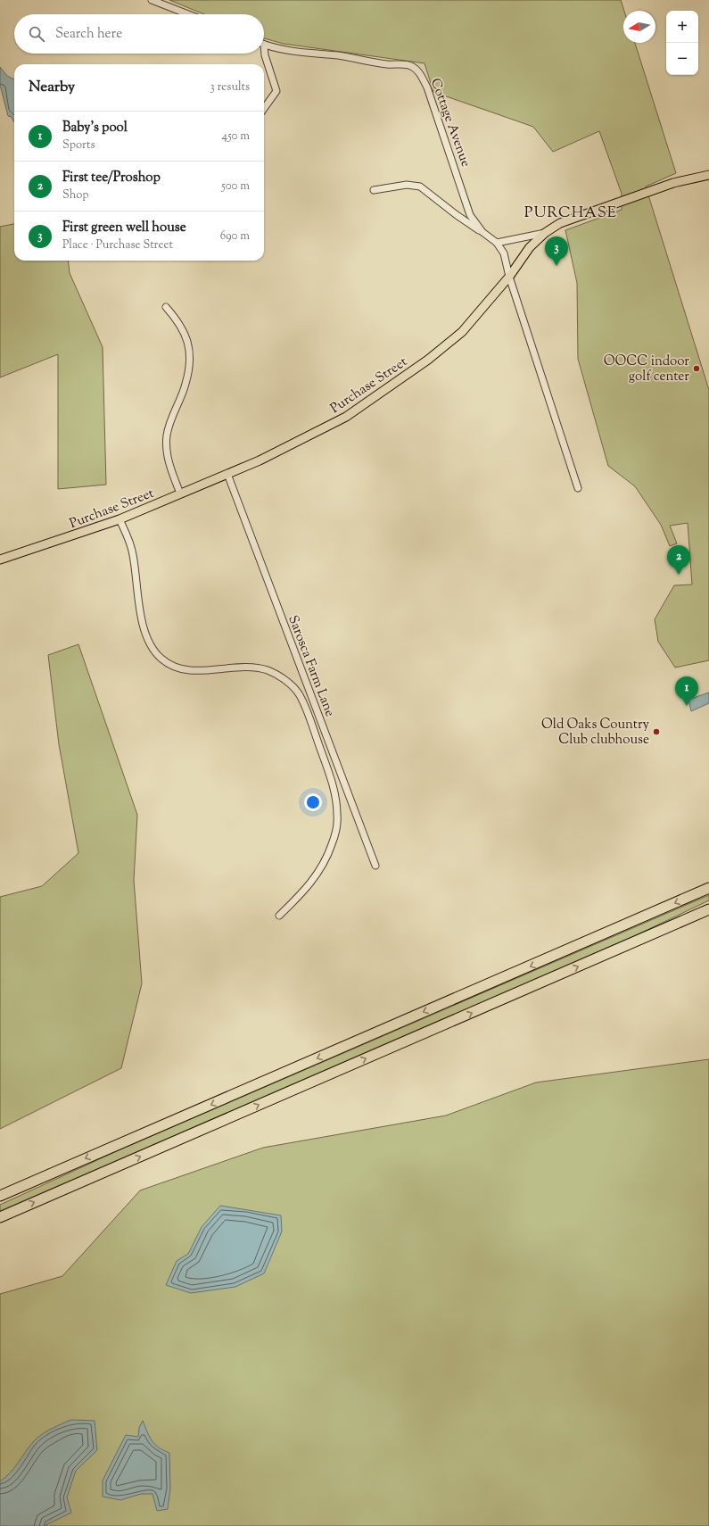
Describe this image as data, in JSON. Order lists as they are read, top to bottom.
{
  "streets": {
    "main road": ["Purchase Street"],
    "street": ["Cottage Avenue", "Sarosca Farm Lane"]
  },
  "crossings": [
    ["Purchase Street", "Sarosca Farm Lane"]
  ],
  "districts": ["PURCHASE"],
  "places": ["OOCC indoor golf center", "Old Oaks Country Club clubhouse"],
  "north": "left",
  "page": {
    "map_buttons": ["+", "−"],
    "search": "Search here",
    "heading": ["Nearby", "3 results"],
    "list": [
      {
        "mark": "1",
        "name": "Baby's pool",
        "note": "Sports",
        "value": "450 m"
      },
      {
        "mark": "2",
        "name": "First tee/Proshop",
        "note": "Shop",
        "value": "500 m"
      },
      {
        "mark": "3",
        "name": "First green well house",
        "note": "Place · Purchase Street",
        "value": "690 m"
      }
    ],
    "pins": ["3", "2", "1"]
  }
}
